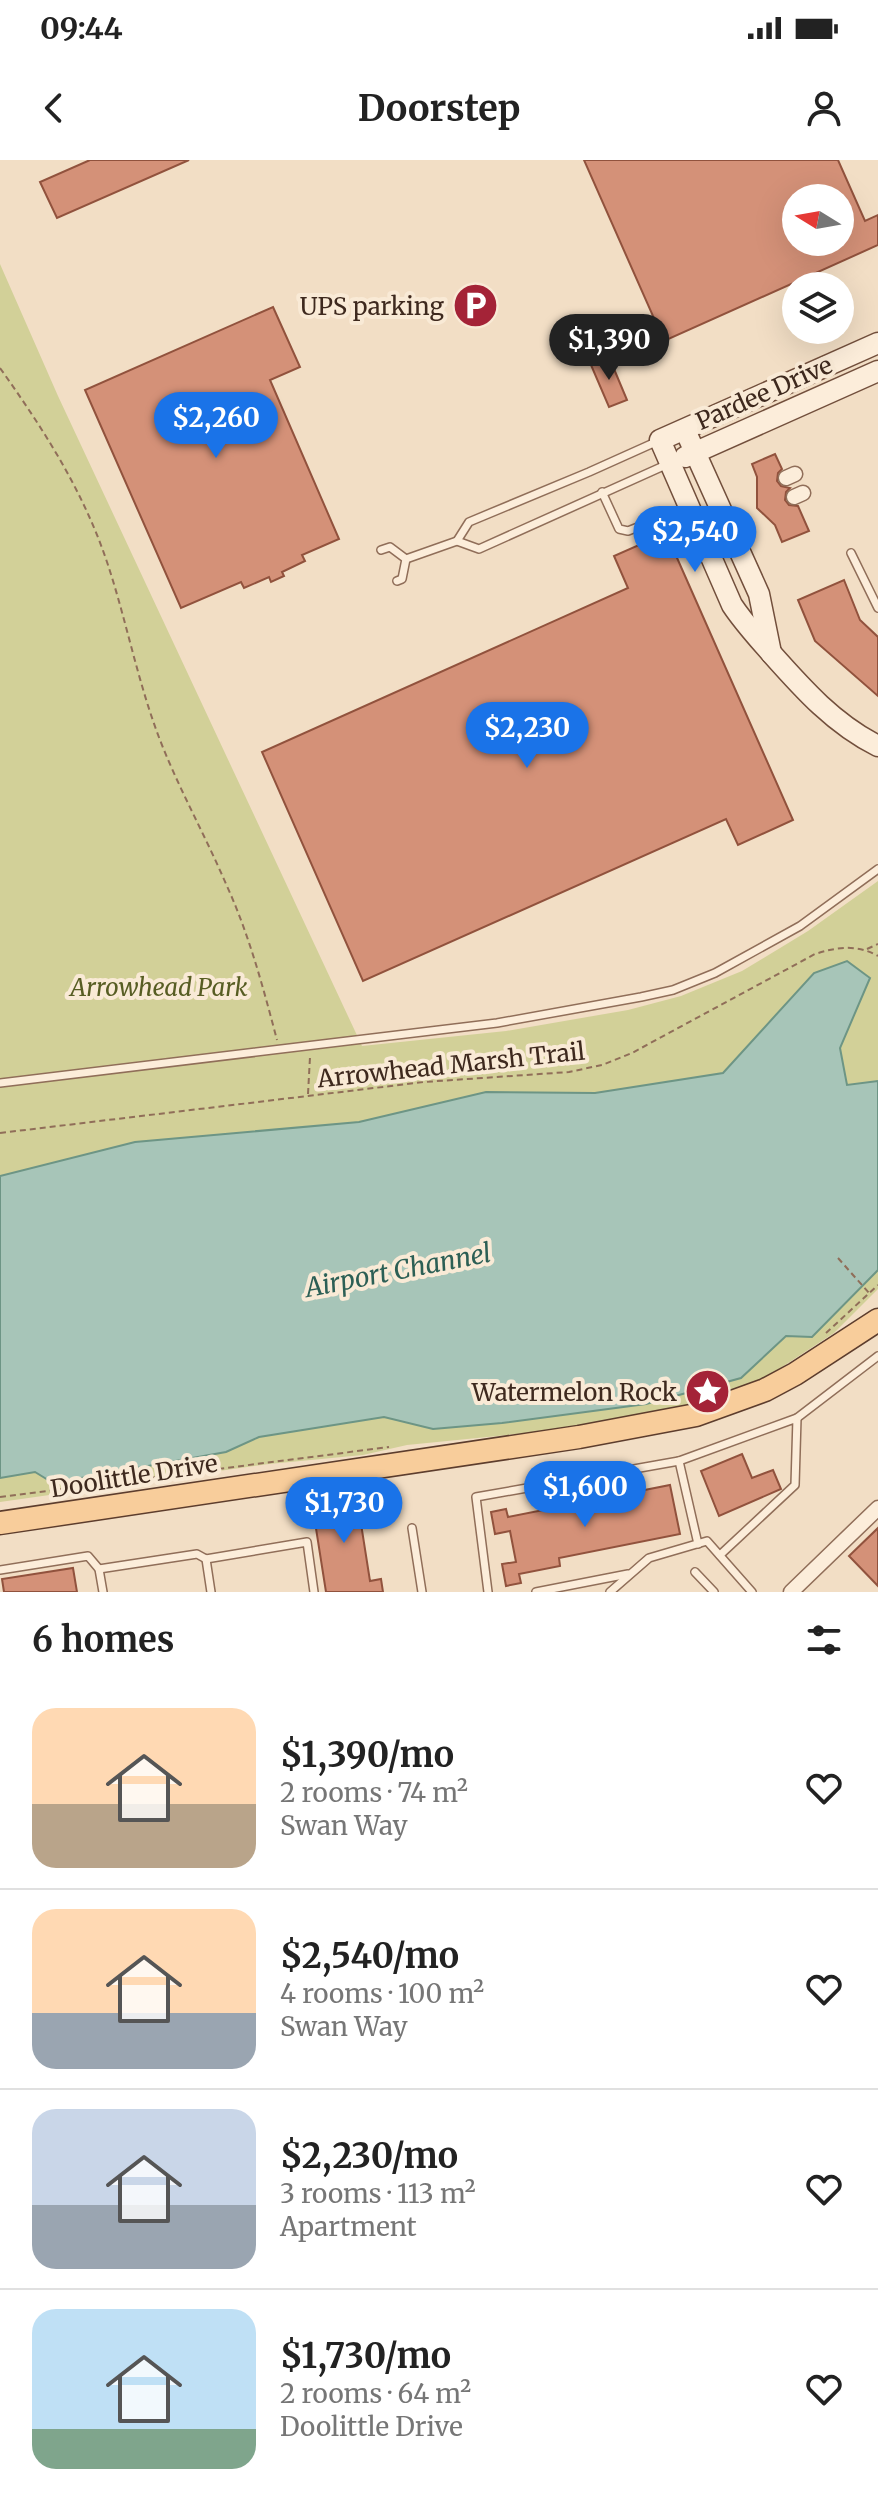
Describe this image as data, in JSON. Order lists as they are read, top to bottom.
{
  "streets": {
    "main road": ["Pardee Drive", "Doolittle Drive"],
    "path": ["Arrowhead Marsh Trail"]
  },
  "water": ["Airport Channel"],
  "parks": ["Arrowhead Park"],
  "places": {
    "parking": ["UPS parking"],
    "place": ["Watermelon Rock"]
  },
  "north": "left",
  "page": {
    "status": "09:44",
    "header": "Doorstep",
    "price": [
      "$1,390",
      "$2,260",
      "$2,540",
      "$2,230",
      "$1,600",
      "$1,730"
    ],
    "heading": "6 homes",
    "list": [
      {
        "name": "$1,390/mo",
        "note": "2 rooms · 74 m² · Swan Way"
      },
      {
        "name": "$2,540/mo",
        "note": "4 rooms · 100 m² · Swan Way"
      },
      {
        "name": "$2,230/mo",
        "note": "3 rooms · 113 m² · Apartment"
      },
      {
        "name": "$1,730/mo",
        "note": "2 rooms · 64 m² · Doolittle Drive"
      }
    ]
  }
}
